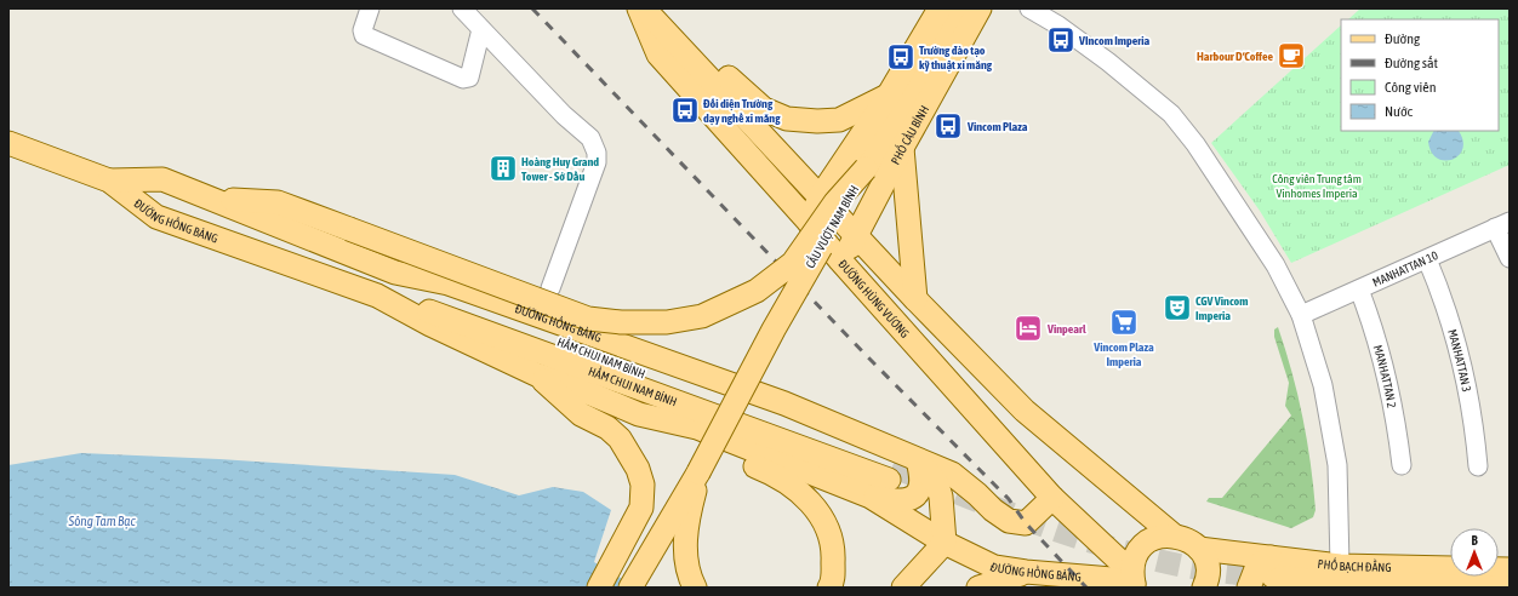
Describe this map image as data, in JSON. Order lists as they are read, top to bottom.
{
  "streets": {
    "main road": [
      "PHỐ CẦU BÍNH",
      "ĐƯỜNG HỒNG BÀNG",
      "CẦU VƯỢT NAM BÍNH",
      "ĐƯỜNG HÙNG VƯƠNG",
      "HẦM CHUI NAM BÍNH",
      "PHỐ BẠCH ĐẰNG"
    ],
    "street": ["MANHATTAN 10", "MANHATTAN 3", "MANHATTAN 2"]
  },
  "crossings": [
    ["PHỐ CẦU BÍNH", "ĐƯỜNG HÙNG VƯƠNG"],
    ["ĐƯỜNG HỒNG BÀNG", "ĐƯỜNG HÙNG VƯƠNG"],
    ["ĐƯỜNG HỒNG BÀNG", "HẦM CHUI NAM BÍNH"],
    ["MANHATTAN 10", "MANHATTAN 3"],
    ["MANHATTAN 10", "MANHATTAN 2"]
  ],
  "water": ["Sông Tam Bạc"],
  "parks": ["Công viên Trung tâm Vinhomes Imperia"],
  "places": {
    "bus stop": [
      "VIncom Imperia",
      "Trường đào tạo kỹ thuật xi măng",
      "Đối diện Trường dạy nghề xi măng",
      "Vincom Plaza"
    ],
    "cafe": ["Harbour D‘Coffee"],
    "building": ["Hoàng Huy Grand Tower - Sở Dầu"],
    "theatre": ["CGV Vincom Imperia"],
    "supermarket": ["Vincom Plaza Imperia"],
    "hotel": ["Vinpearl"]
  },
  "legend": [
    "Đường",
    "Đường sắt",
    "Công viên",
    "Nước"
  ],
  "north": "top"
}
